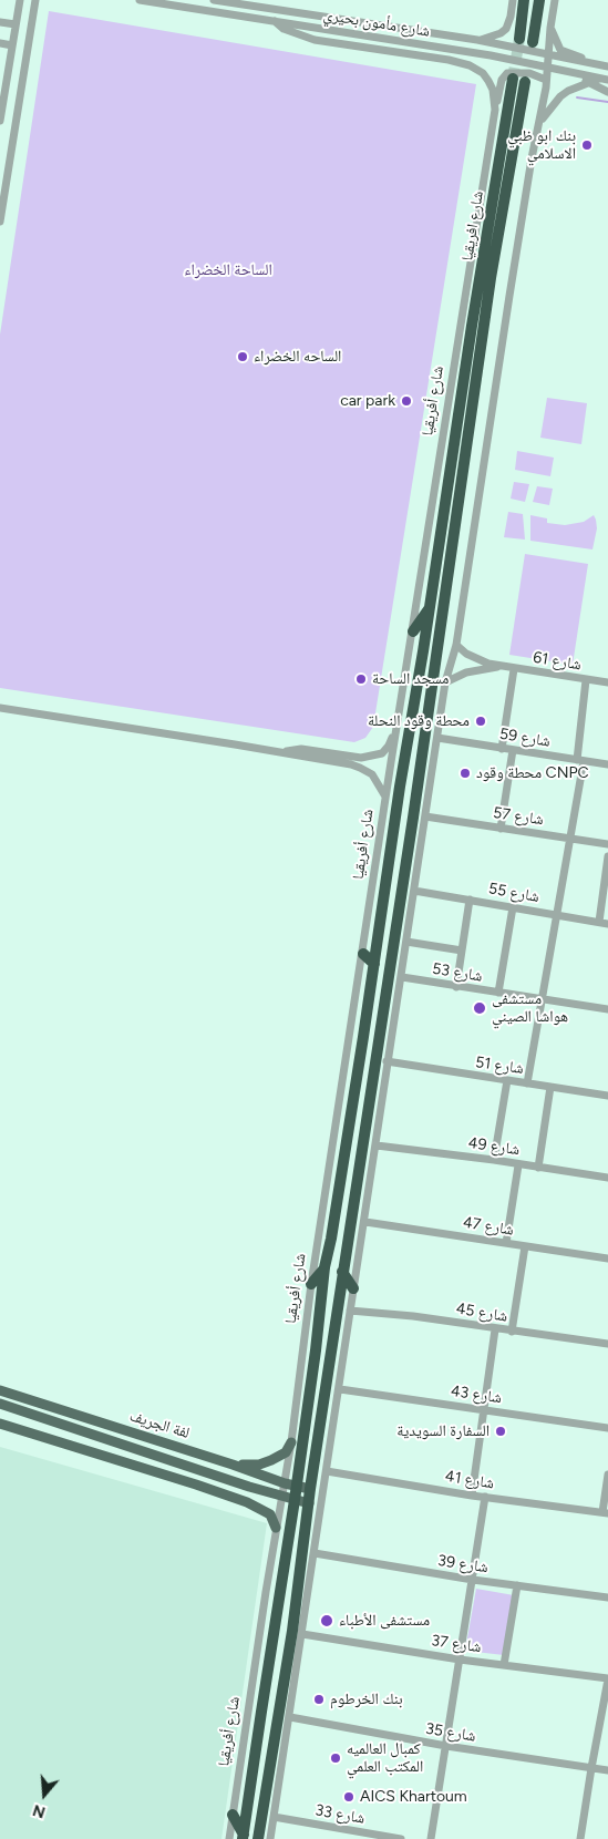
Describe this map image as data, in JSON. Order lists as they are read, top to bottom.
{
  "streets": {
    "highway": ["شارع افريقيا", "شارع أفريقيا"],
    "main road": ["لفة الجريف"],
    "street": [
      "شارع مأمون بحيري",
      "شارع 61",
      "شارع 59",
      "شارع 57",
      "شارع 55",
      "شارع 53",
      "شارع 51",
      "شارع 49",
      "شارع 47",
      "شارع 45",
      "شارع 43",
      "شارع 41",
      "شارع 39",
      "شارع 37",
      "شارع 35",
      "شارع 33"
    ]
  },
  "crossings": [
    ["شارع مأمون بحيري", "شارع أفريقيا"],
    ["شارع افريقيا", "شارع أفريقيا"],
    ["شارع أفريقيا", "لفة الجريف"]
  ],
  "parks": ["الساحة الخضراء"],
  "places": [
    "بنك ابو ظبي الاسلامي",
    "الساحه الخضراء",
    "car park",
    "مسجد الساحة",
    "محطة وقود النحلة",
    "محطة وقود CNPC",
    "مستشفى هواشا الصيني",
    "السفارة السويدية",
    "مستشفی الأطباء",
    "بنك الخرطوم",
    "كمبال العالميه المكتب العلمي",
    "AICS Khartoum"
  ],
  "north": "bottom"
}
